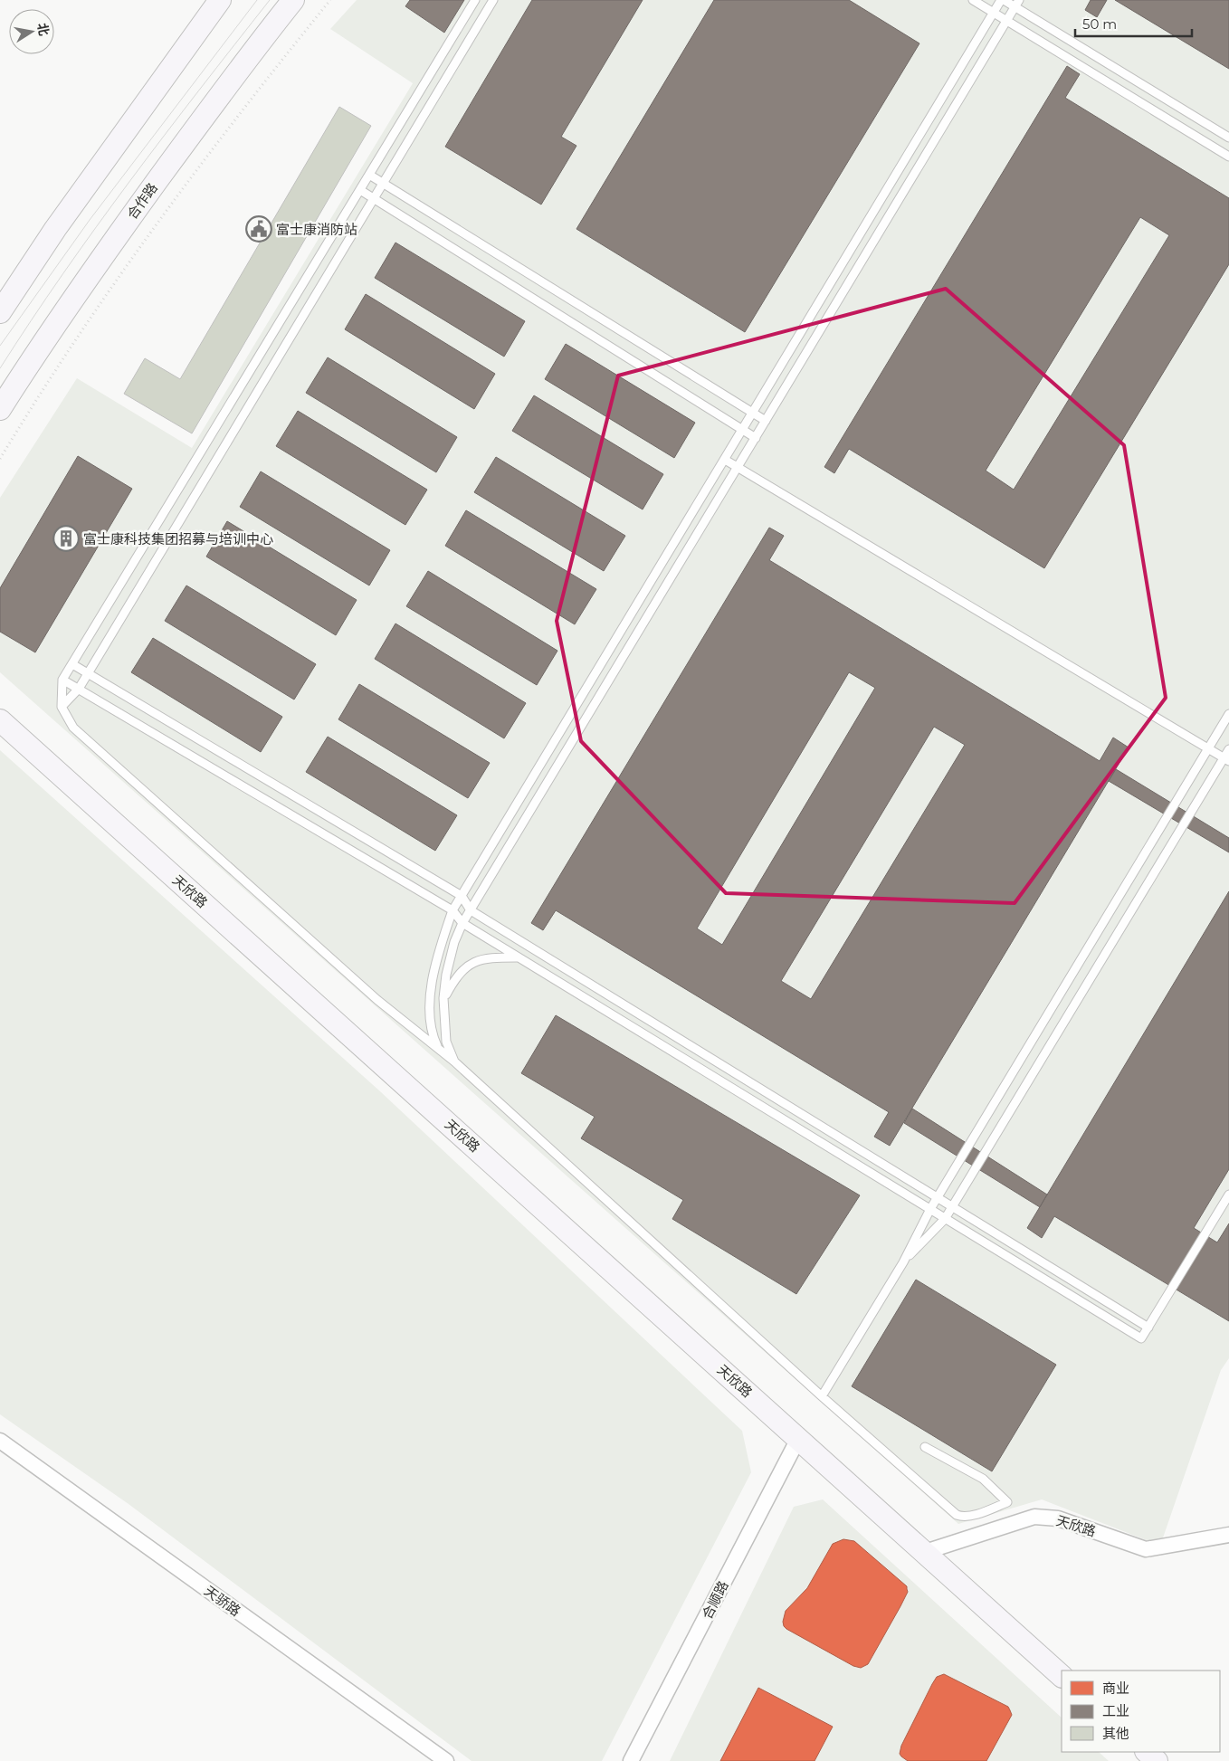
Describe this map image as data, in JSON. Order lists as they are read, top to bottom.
{
  "streets": {
    "street": [
      "合作路",
      "天欣路",
      "合顺路",
      "天骄路"
    ]
  },
  "crossings": [
    ["天欣路", "合顺路"]
  ],
  "places": {
    "public building": ["富士康消防站"],
    "building": ["富士康科技集团招募与培训中心"]
  },
  "legend": ["商业", "工业", "其他"],
  "scale_bar": "50 m",
  "north": "right"
}
